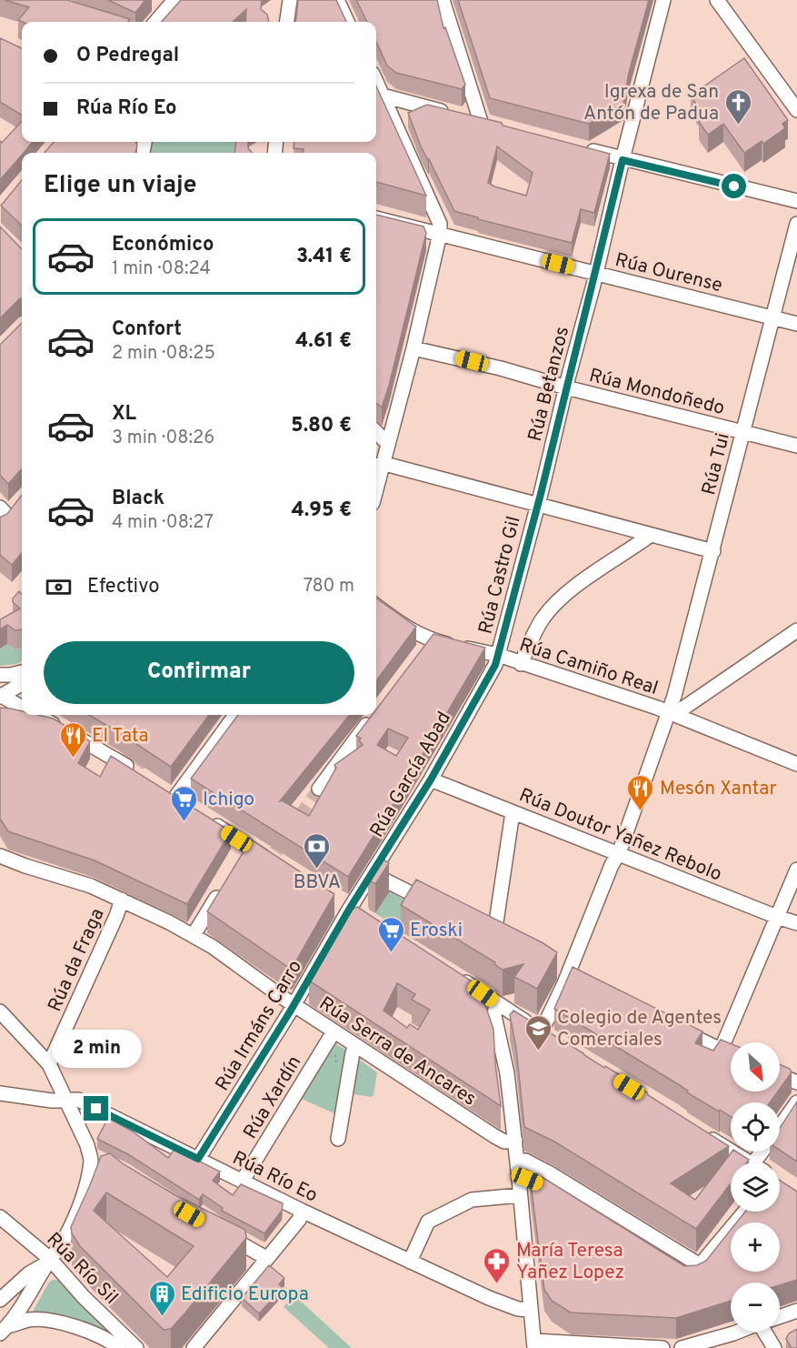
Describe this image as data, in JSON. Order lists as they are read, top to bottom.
{
  "streets": {
    "street": [
      "Rúa Ourense",
      "Rúa Betanzos",
      "Rúa Mondoñedo",
      "Rúa Tui",
      "Rúa Castro Gil",
      "Rúa Camiño Real",
      "Rúa García Abad",
      "Rúa Doutor Yañez Rebolo",
      "Rúa da Fraga",
      "Rúa Irmáns Carro",
      "Rúa Serra de Ancares",
      "Rúa Xardín",
      "Rúa Río Eo",
      "Rúa Río Sil"
    ]
  },
  "crossings": [
    ["Rúa Ourense", "Rúa Betanzos"],
    ["Rúa Ourense", "Rúa Tui"],
    ["Rúa Betanzos", "Rúa Mondoñedo"],
    ["Rúa Betanzos", "Rúa Castro Gil"],
    ["Rúa Mondoñedo", "Rúa Tui"],
    ["Rúa Tui", "Rúa Camiño Real"],
    ["Rúa Tui", "Rúa Doutor Yañez Rebolo"],
    ["Rúa Castro Gil", "Rúa Camiño Real"],
    ["Rúa Castro Gil", "Rúa García Abad"],
    ["Rúa Camiño Real", "Rúa García Abad"],
    ["Rúa García Abad", "Rúa Doutor Yañez Rebolo"],
    ["Rúa García Abad", "Rúa Irmáns Carro"],
    ["Rúa da Fraga", "Rúa Serra de Ancares"],
    ["Rúa Irmáns Carro", "Rúa Serra de Ancares"],
    ["Rúa Irmáns Carro", "Rúa Río Eo"]
  ],
  "places": {
    "church": ["Igrexa de San Antón de Padua"],
    "restaurant": ["El Tata", "Mesón Xantar"],
    "supermarket": ["Ichigo", "Eroski"],
    "bank": ["BBVA"],
    "school or university": ["Colegio de Agentes Comerciales"],
    "pharmacy": ["María Teresa Yañez Lopez"],
    "building": ["Edificio Europa"]
  },
  "north": "bottom right",
  "page": {
    "banner": ["O Pedregal", "Rúa Río Eo"],
    "heading": "Elige un viaje",
    "list": [
      {
        "name": "Económico",
        "note": "1 min · 08:24",
        "value": "3.41 €"
      },
      {
        "name": "Confort",
        "note": "2 min · 08:25",
        "value": "4.61 €"
      },
      {
        "name": "XL",
        "note": "3 min · 08:26",
        "value": "5.80 €"
      },
      {
        "name": "Black",
        "note": "4 min · 08:27",
        "value": "4.95 €"
      }
    ],
    "pay": ["Efectivo", "780 m"],
    "buttons": "Confirmar",
    "bubble": "2 min",
    "map_buttons": ["+", "−"]
  }
}
